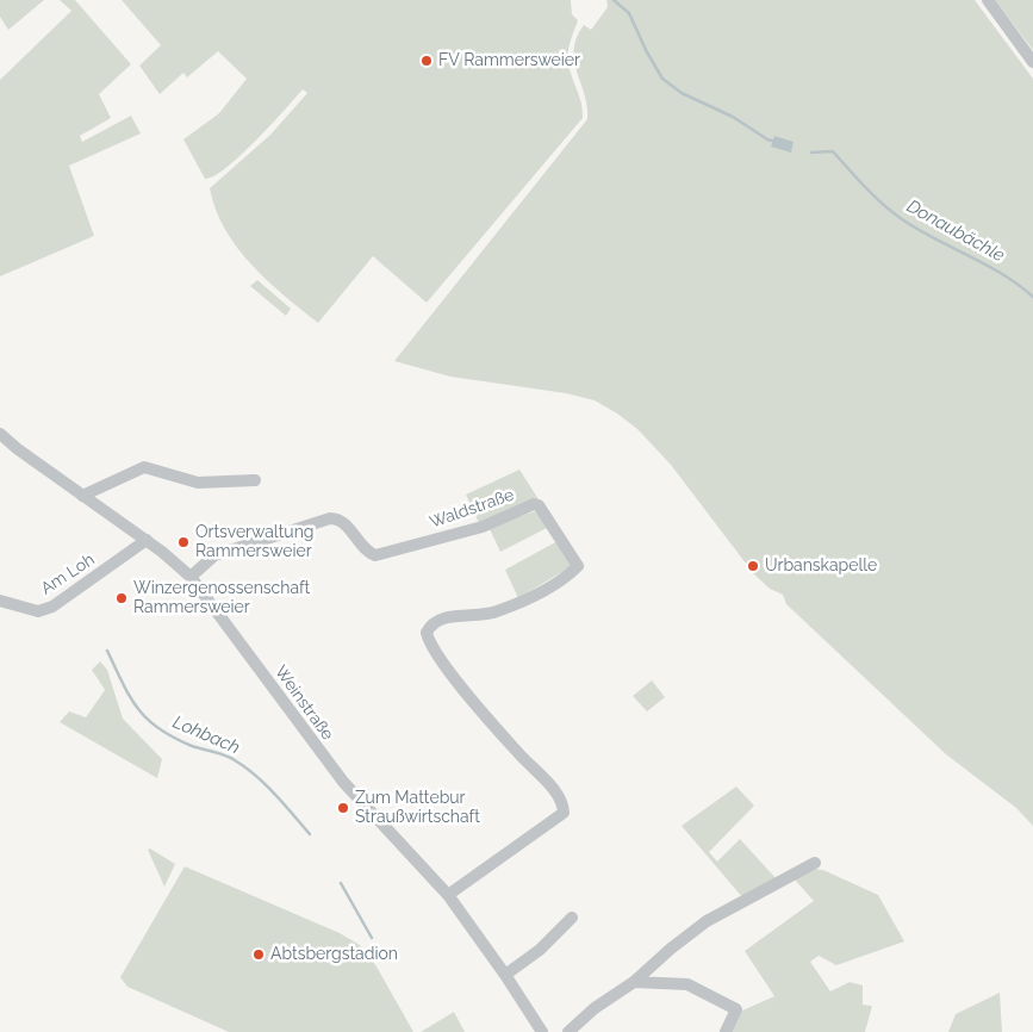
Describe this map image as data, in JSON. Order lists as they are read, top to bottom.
{
  "streets": {
    "street": ["Waldstraße", "Am Loh", "Weinstraße"]
  },
  "crossings": [
    ["Waldstraße", "Weinstraße"],
    ["Am Loh", "Weinstraße"]
  ],
  "water": ["Donaubächle", "Lohbach"],
  "places": [
    "FV Rammersweier",
    "Ortsverwaltung Rammersweier",
    "Urbanskapelle",
    "Winzergenossenschaft Rammersweier",
    "Zum Mattebur Straußwirtschaft",
    "Abtsbergstadion"
  ]
}
